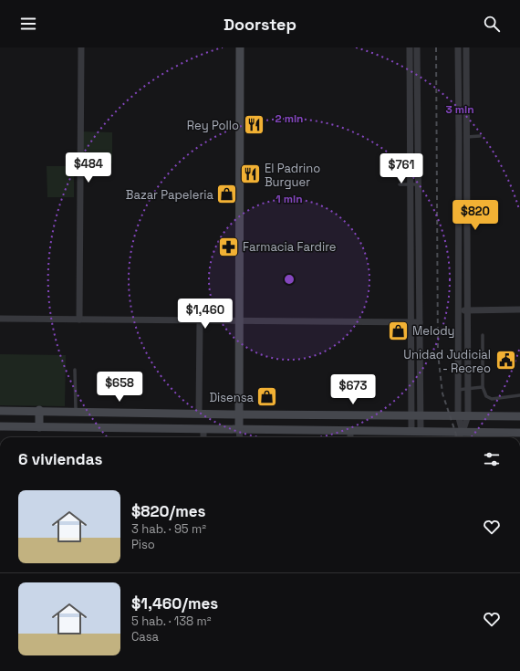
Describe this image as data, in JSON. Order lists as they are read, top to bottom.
{
  "places": {
    "restaurant": ["Rey Pollo", "El Padrino Burguer"],
    "shop": ["Bazar Papeleria", "Melody", "Disensa"],
    "pharmacy": ["Farmacia Fardire"],
    "public building": ["Unidad Judicial - Recreo"]
  },
  "page": {
    "header": "Doorstep",
    "price": [
      "$484",
      "$761",
      "$820",
      "$1,460",
      "$658",
      "$673"
    ],
    "heading": "6 viviendas",
    "list": [
      {
        "name": "$820/mes",
        "note": "3 hab. · 95 m² · Piso"
      },
      {
        "name": "$1,460/mes",
        "note": "5 hab. · 138 m² · Casa"
      }
    ]
  },
  "rings": ["3 min", "2 min", "1 min"]
}
